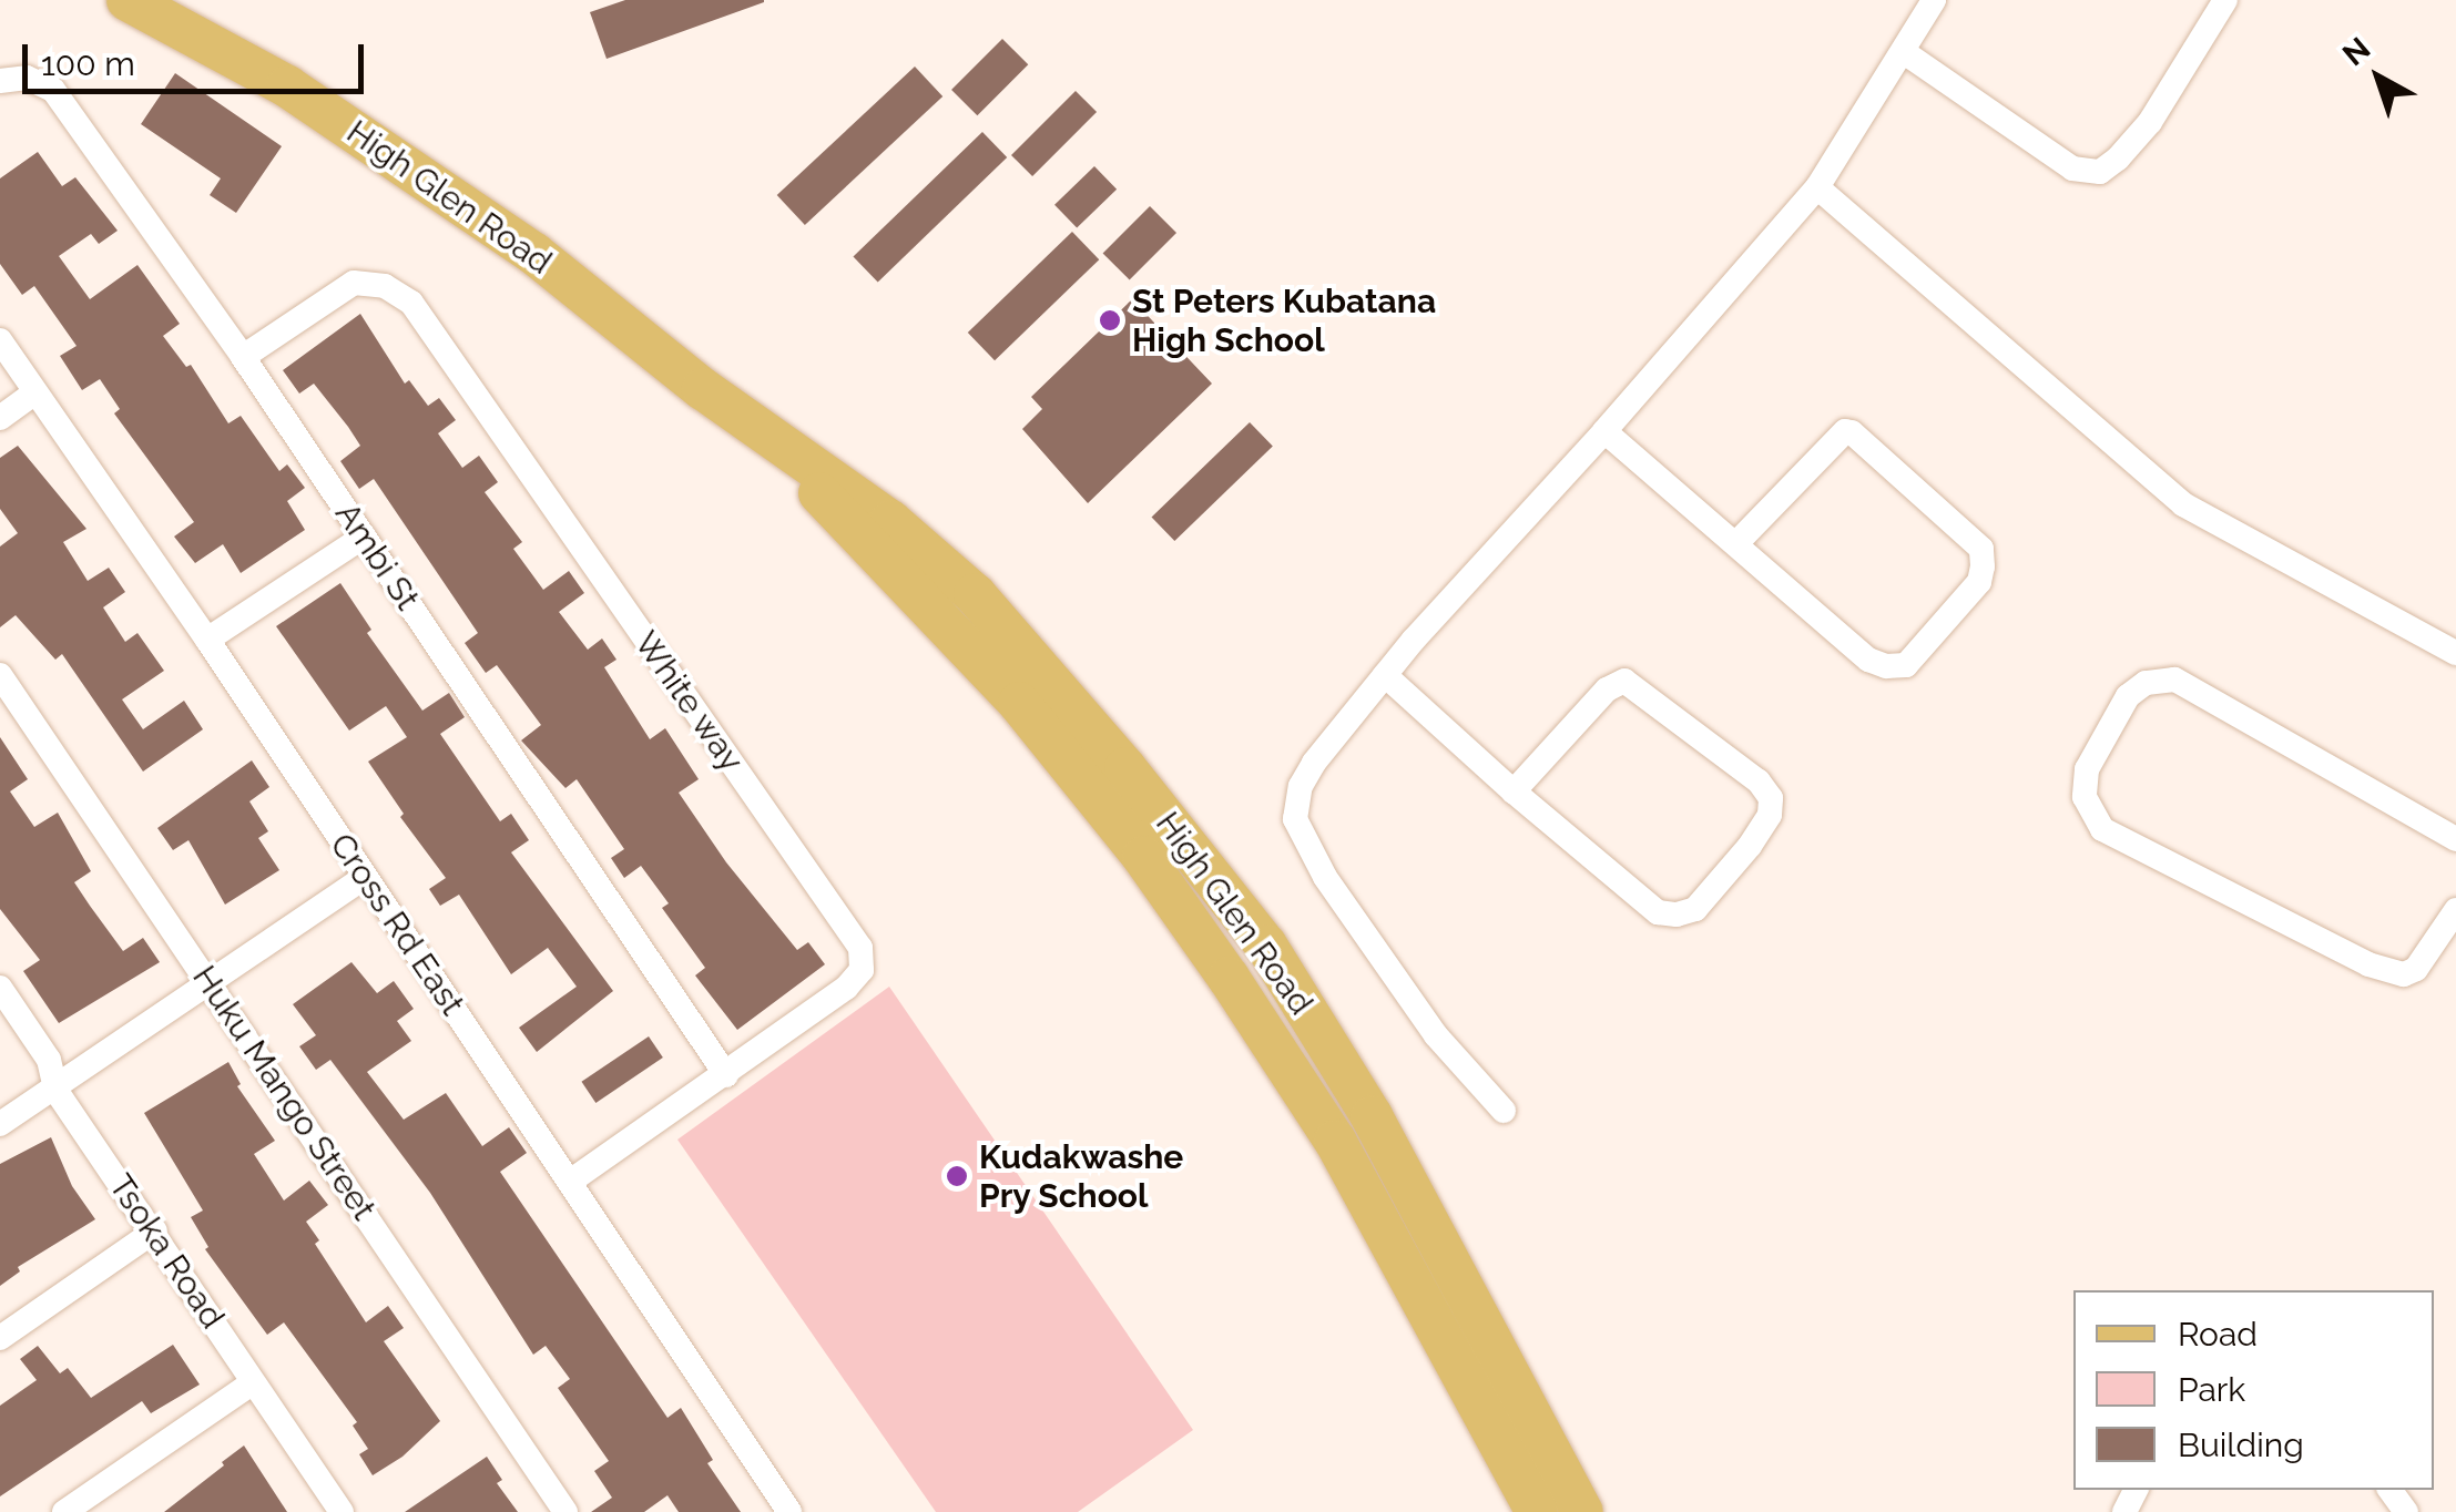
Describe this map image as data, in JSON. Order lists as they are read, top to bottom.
{
  "streets": {
    "main road": ["High Glen Road"],
    "street": [
      "Ambi St",
      "White way",
      "Cross Rd East",
      "Huku Mango Street",
      "Tsoka Road"
    ]
  },
  "crossings": [
    ["Ambi St", "White way"],
    ["White way", "Cross Rd East"]
  ],
  "places": ["St Peters Kubatana High School", "Kudakwashe Pry School"],
  "legend": ["Road", "Park", "Building"],
  "scale_bar": "100 m",
  "north": "top left"
}
